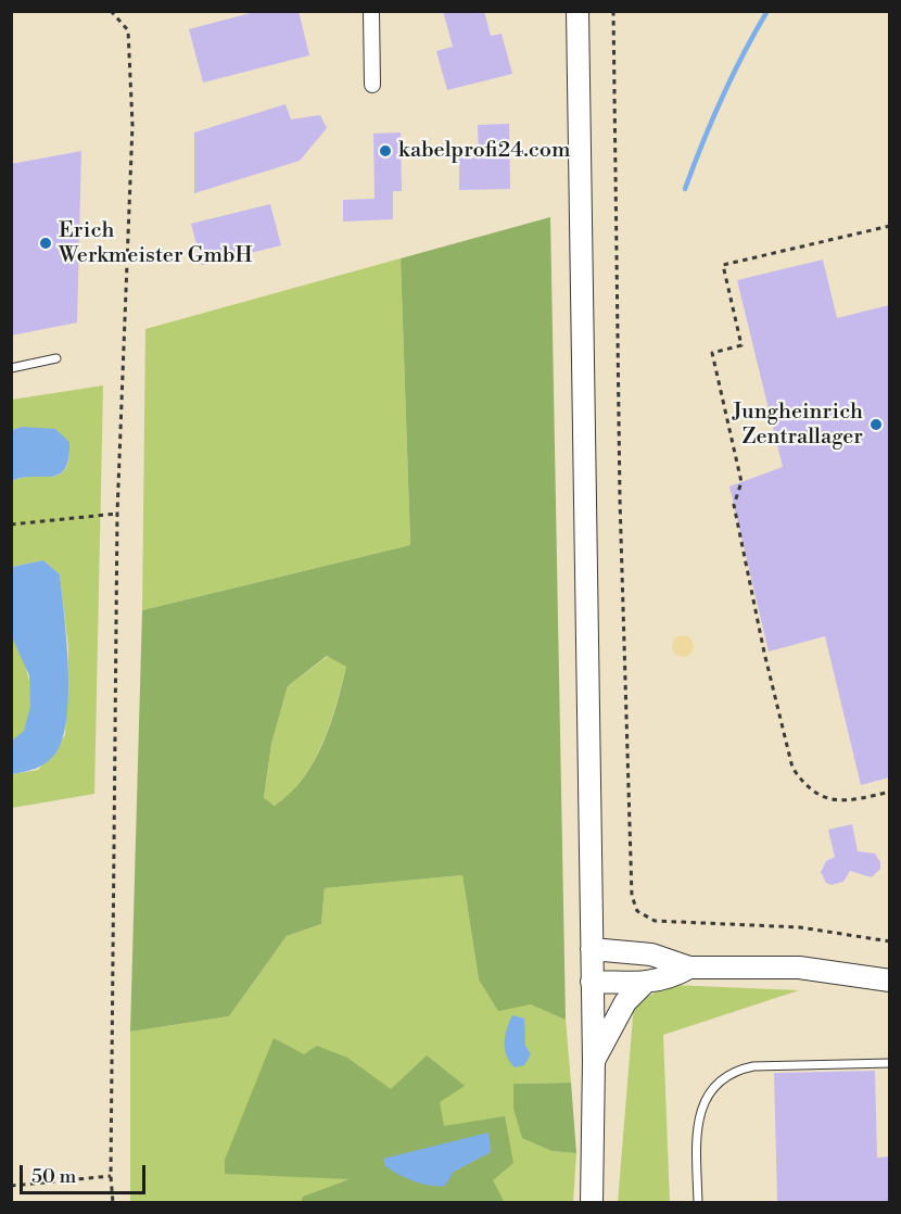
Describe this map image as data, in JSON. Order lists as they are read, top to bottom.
{
  "places": ["kabelprofi24.com", "Erich Werkmeister GmbH", "Jungheinrich Zentrallager"],
  "scale_bar": "50 m"
}
